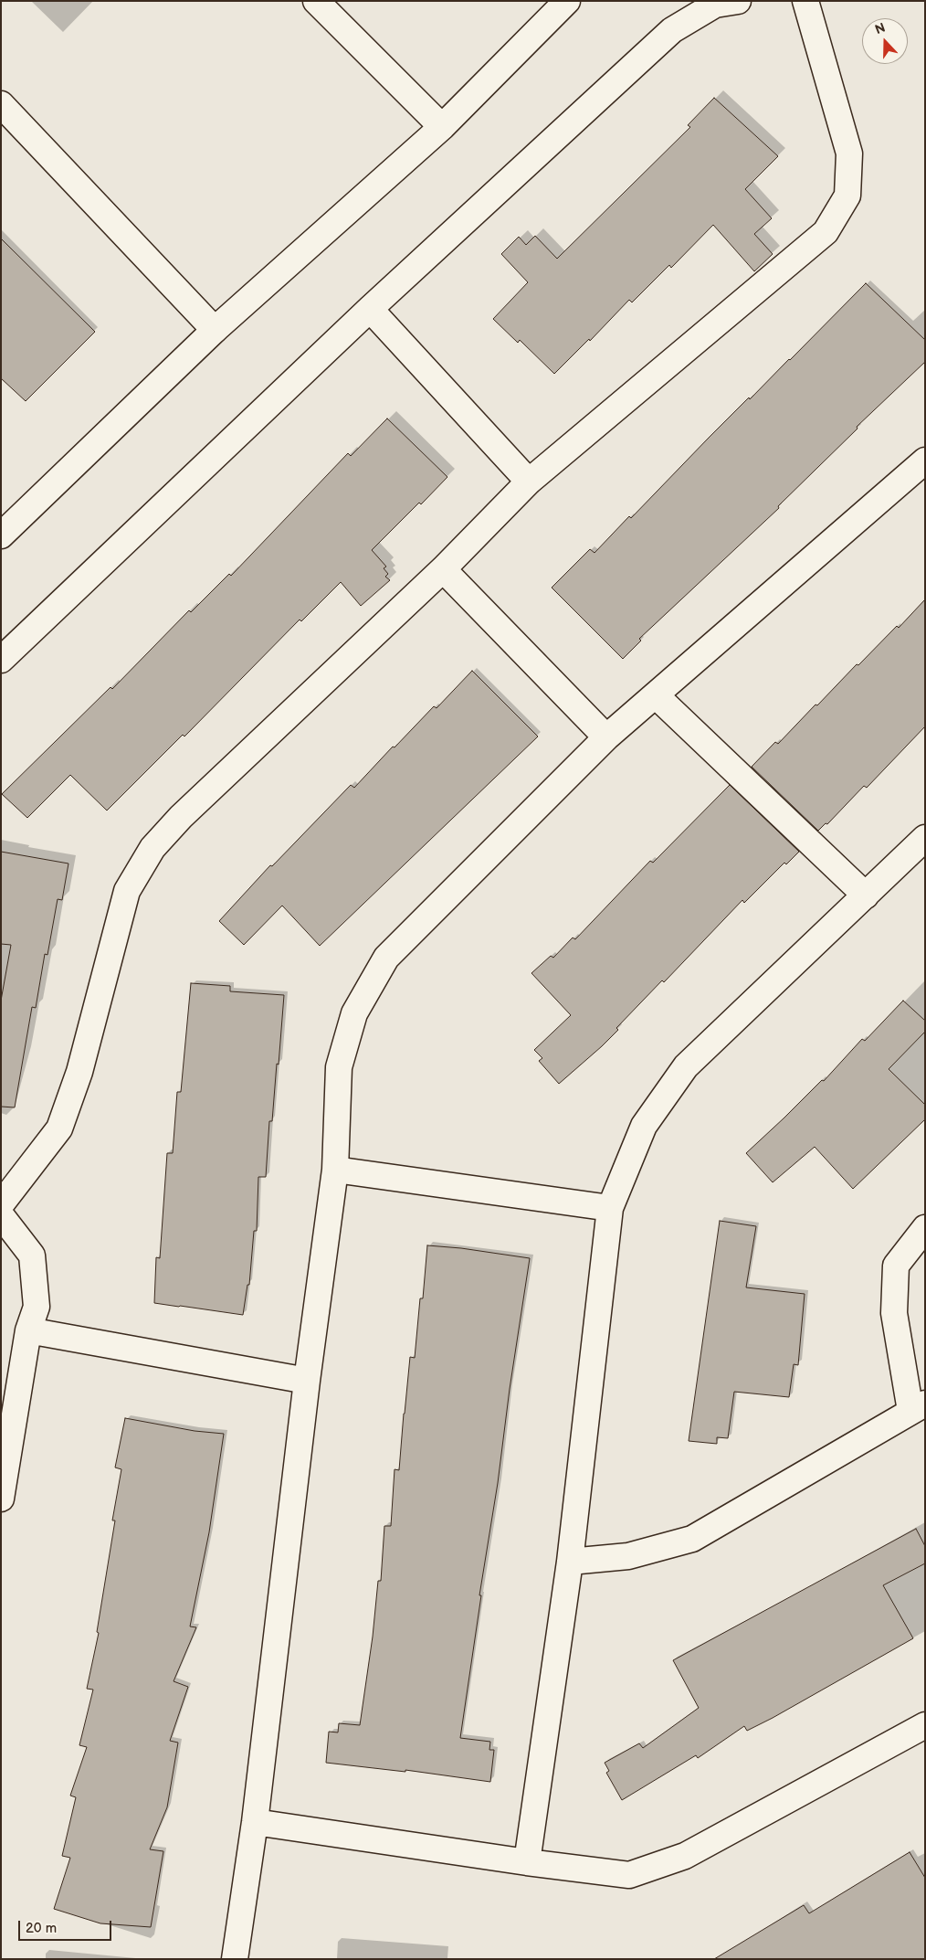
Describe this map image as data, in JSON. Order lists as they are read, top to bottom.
{
  "scale_bar": "20 m",
  "north": "top"
}
